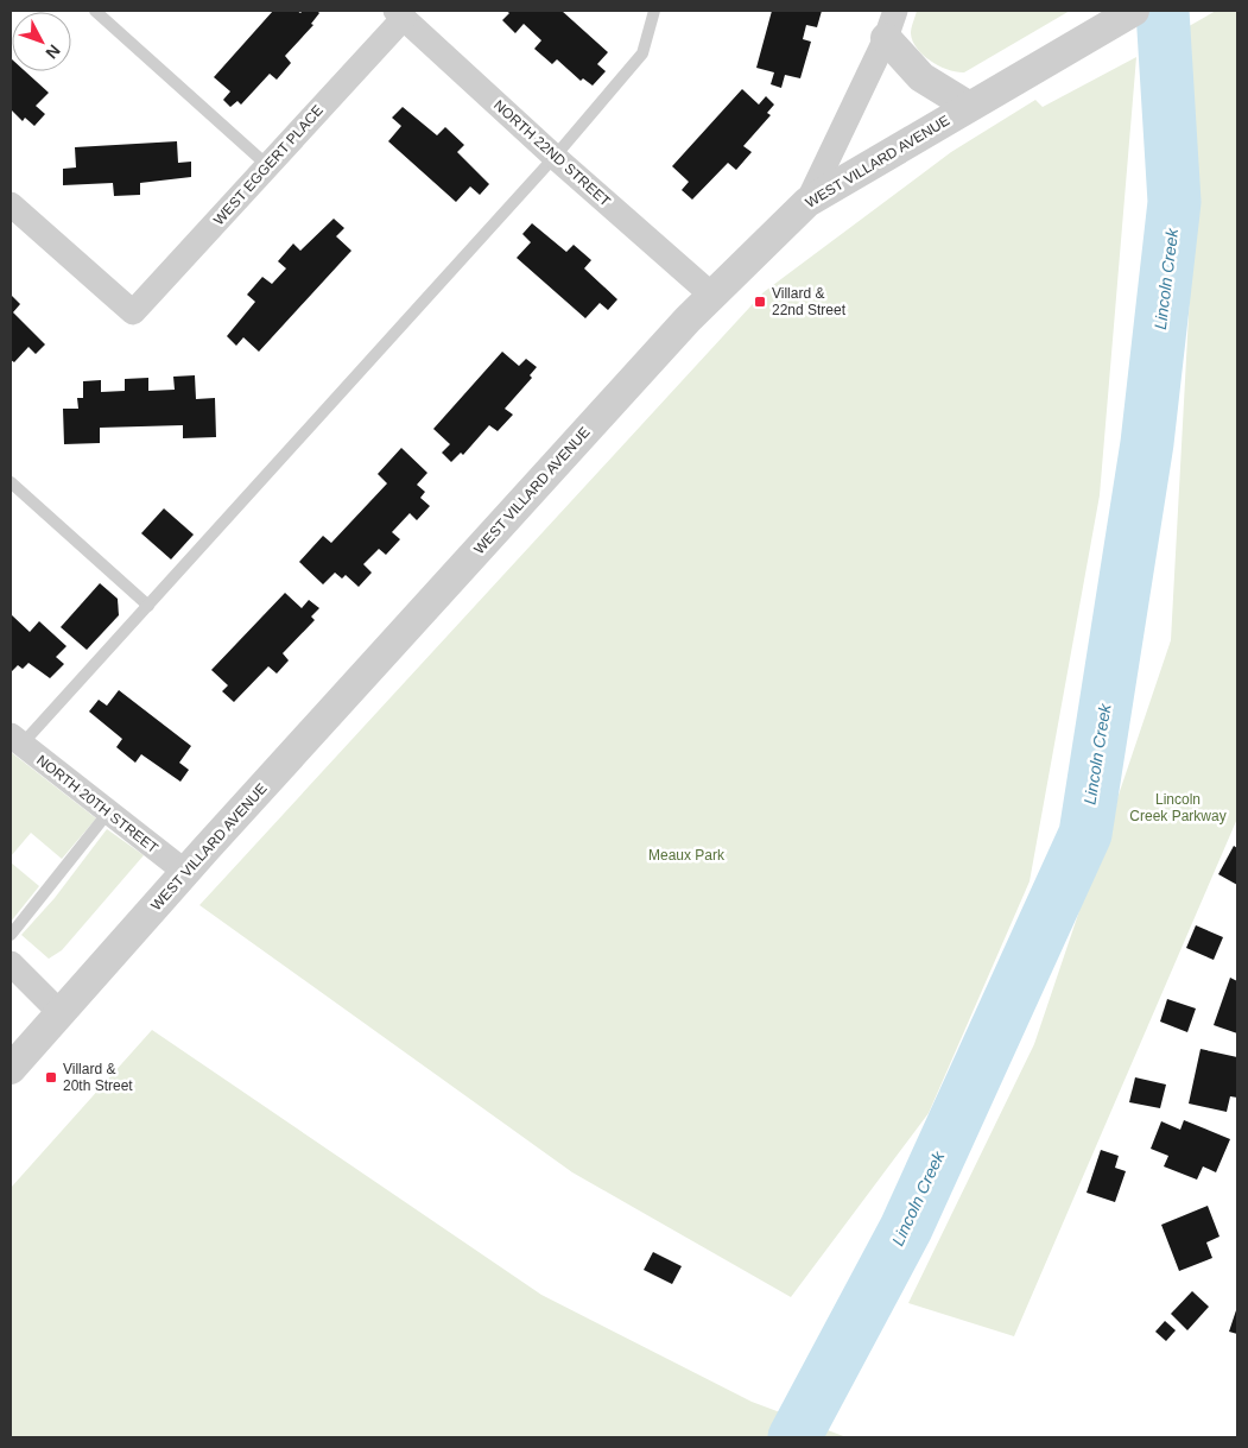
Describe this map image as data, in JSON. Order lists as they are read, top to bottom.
{
  "streets": {
    "street": [
      "NORTH 22ND STREET",
      "WEST VILLARD AVENUE",
      "WEST EGGERT PLACE",
      "NORTH 20TH STREET"
    ]
  },
  "crossings": [
    ["NORTH 22ND STREET", "WEST VILLARD AVENUE"],
    ["NORTH 22ND STREET", "WEST EGGERT PLACE"],
    ["WEST VILLARD AVENUE", "NORTH 20TH STREET"]
  ],
  "water": ["Lincoln Creek"],
  "parks": ["Lincoln Creek Parkway", "Meaux Park"],
  "places": {
    "transit": ["Villard & 22nd Street", "Villard & 20th Street"]
  },
  "north": "bottom right"
}
